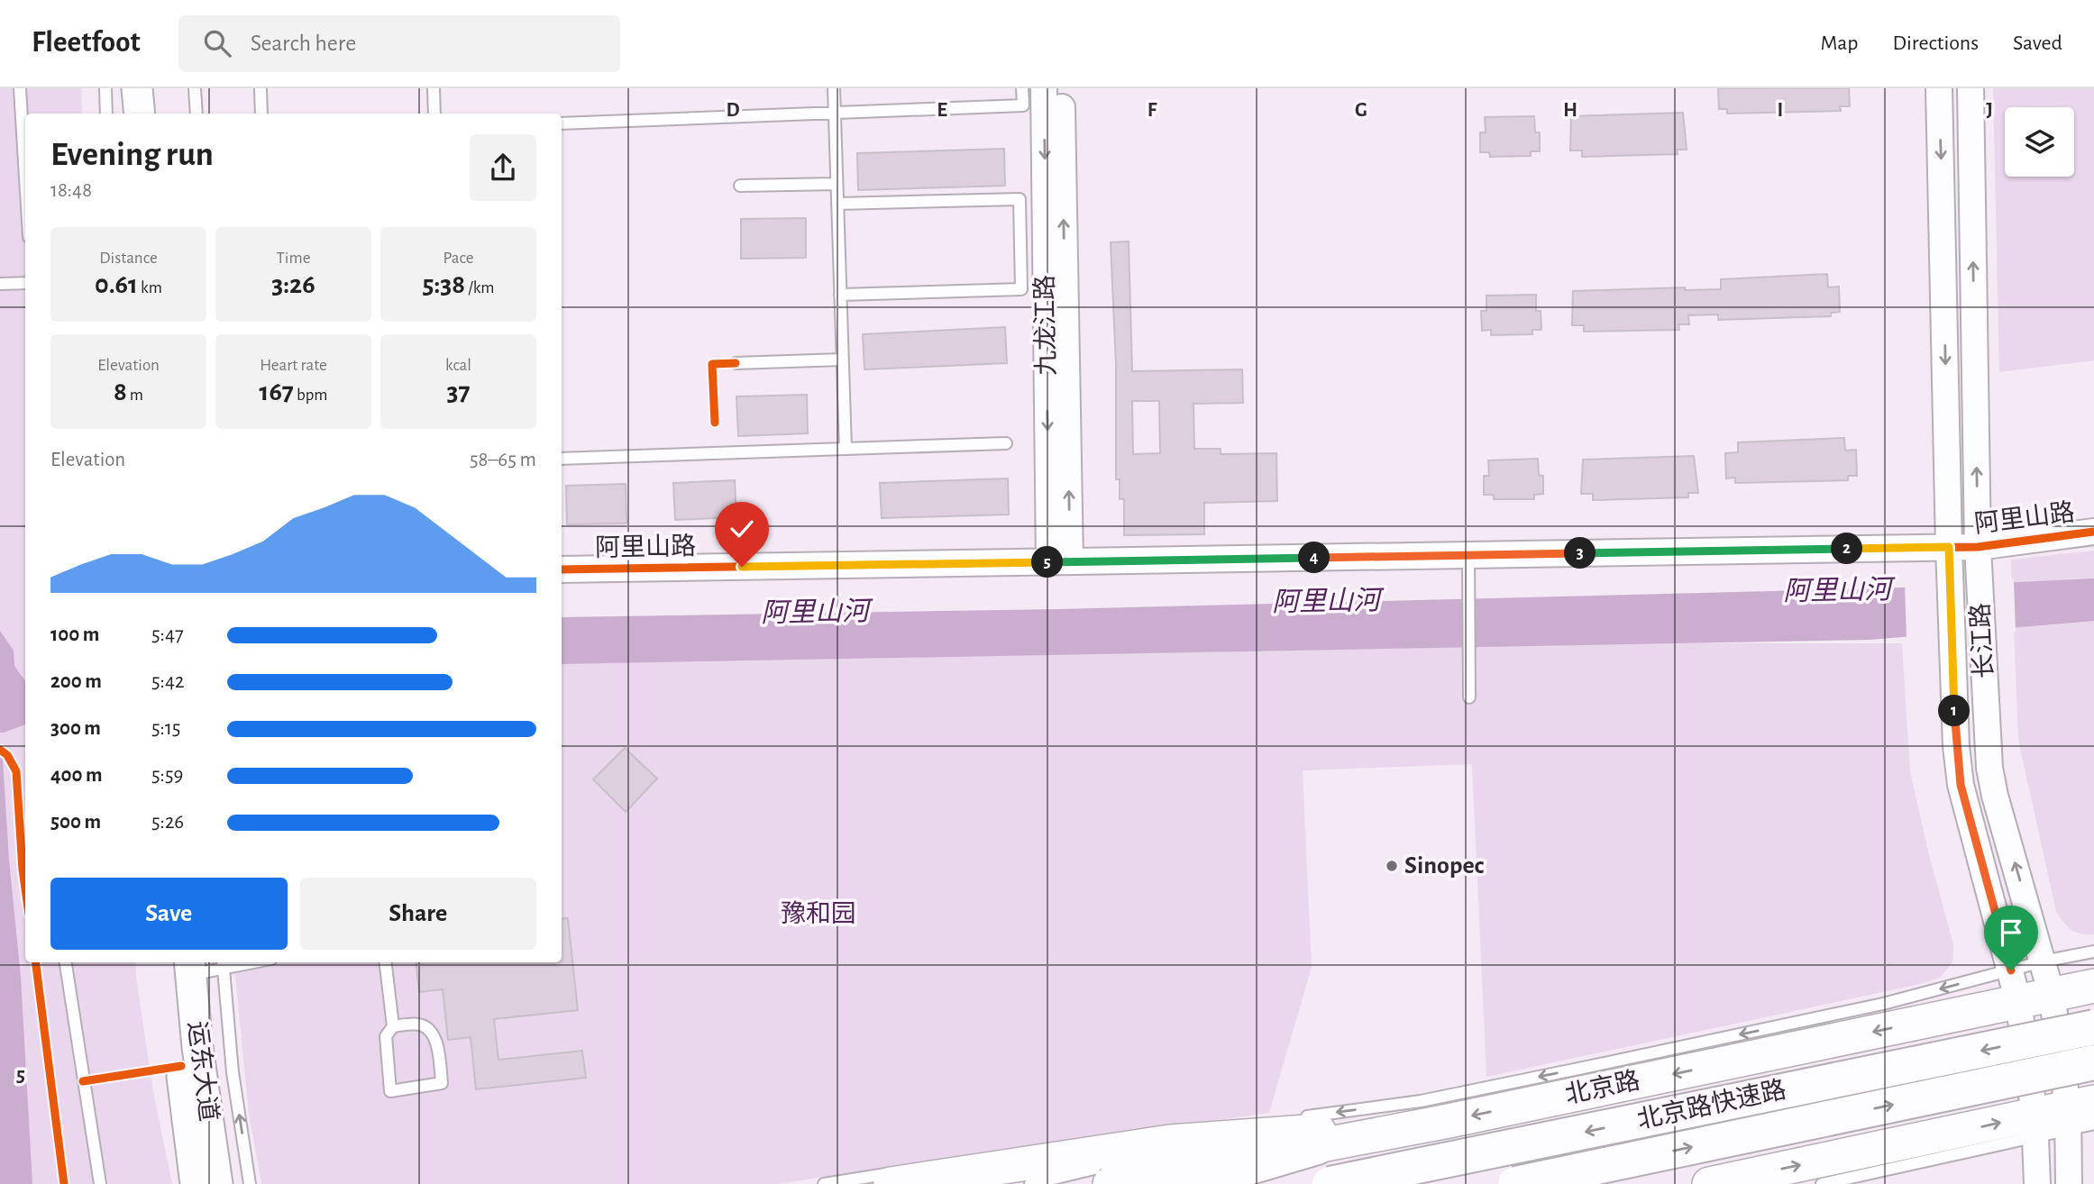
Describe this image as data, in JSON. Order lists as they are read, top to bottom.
{
  "streets": {
    "highway": ["北京路快速路"],
    "main road": ["运东大道", "北京路"],
    "street": ["九龙江路", "阿里山路", "长江路"]
  },
  "crossings": [
    ["九龙江路", "阿里山路"],
    ["阿里山路", "长江路"],
    ["长江路", "北京路"]
  ],
  "water": ["阿里山河"],
  "parks": ["豫和园"],
  "places": ["Sinopec"],
  "page": {
    "header": "Fleetfoot",
    "search": "Search here",
    "nav": ["Map", "Directions", "Saved"],
    "heading": ["Evening run", "18:48"],
    "stats": [
      ["Distance", "0.61 km"],
      ["Time", "3:26"],
      ["Pace", "5:38 /km"],
      ["Elevation", "8 m"],
      ["Heart rate", "167 bpm"],
      ["kcal", "37"]
    ],
    "chart": ["Elevation", "58–65 m"],
    "pins": [
      "2",
      "3",
      "4",
      "5",
      "1"
    ],
    "list": [
      {
        "name": "100 m",
        "note": "5:47"
      },
      {
        "name": "200 m",
        "note": "5:42"
      },
      {
        "name": "300 m",
        "note": "5:15"
      },
      {
        "name": "400 m",
        "note": "5:59"
      },
      {
        "name": "500 m",
        "note": "5:26"
      }
    ],
    "buttons": ["Save", "Share"]
  },
  "grid": {
    "columns": [
      "D",
      "E",
      "F",
      "G",
      "H",
      "I",
      "J"
    ],
    "rows": ["5"]
  }
}
